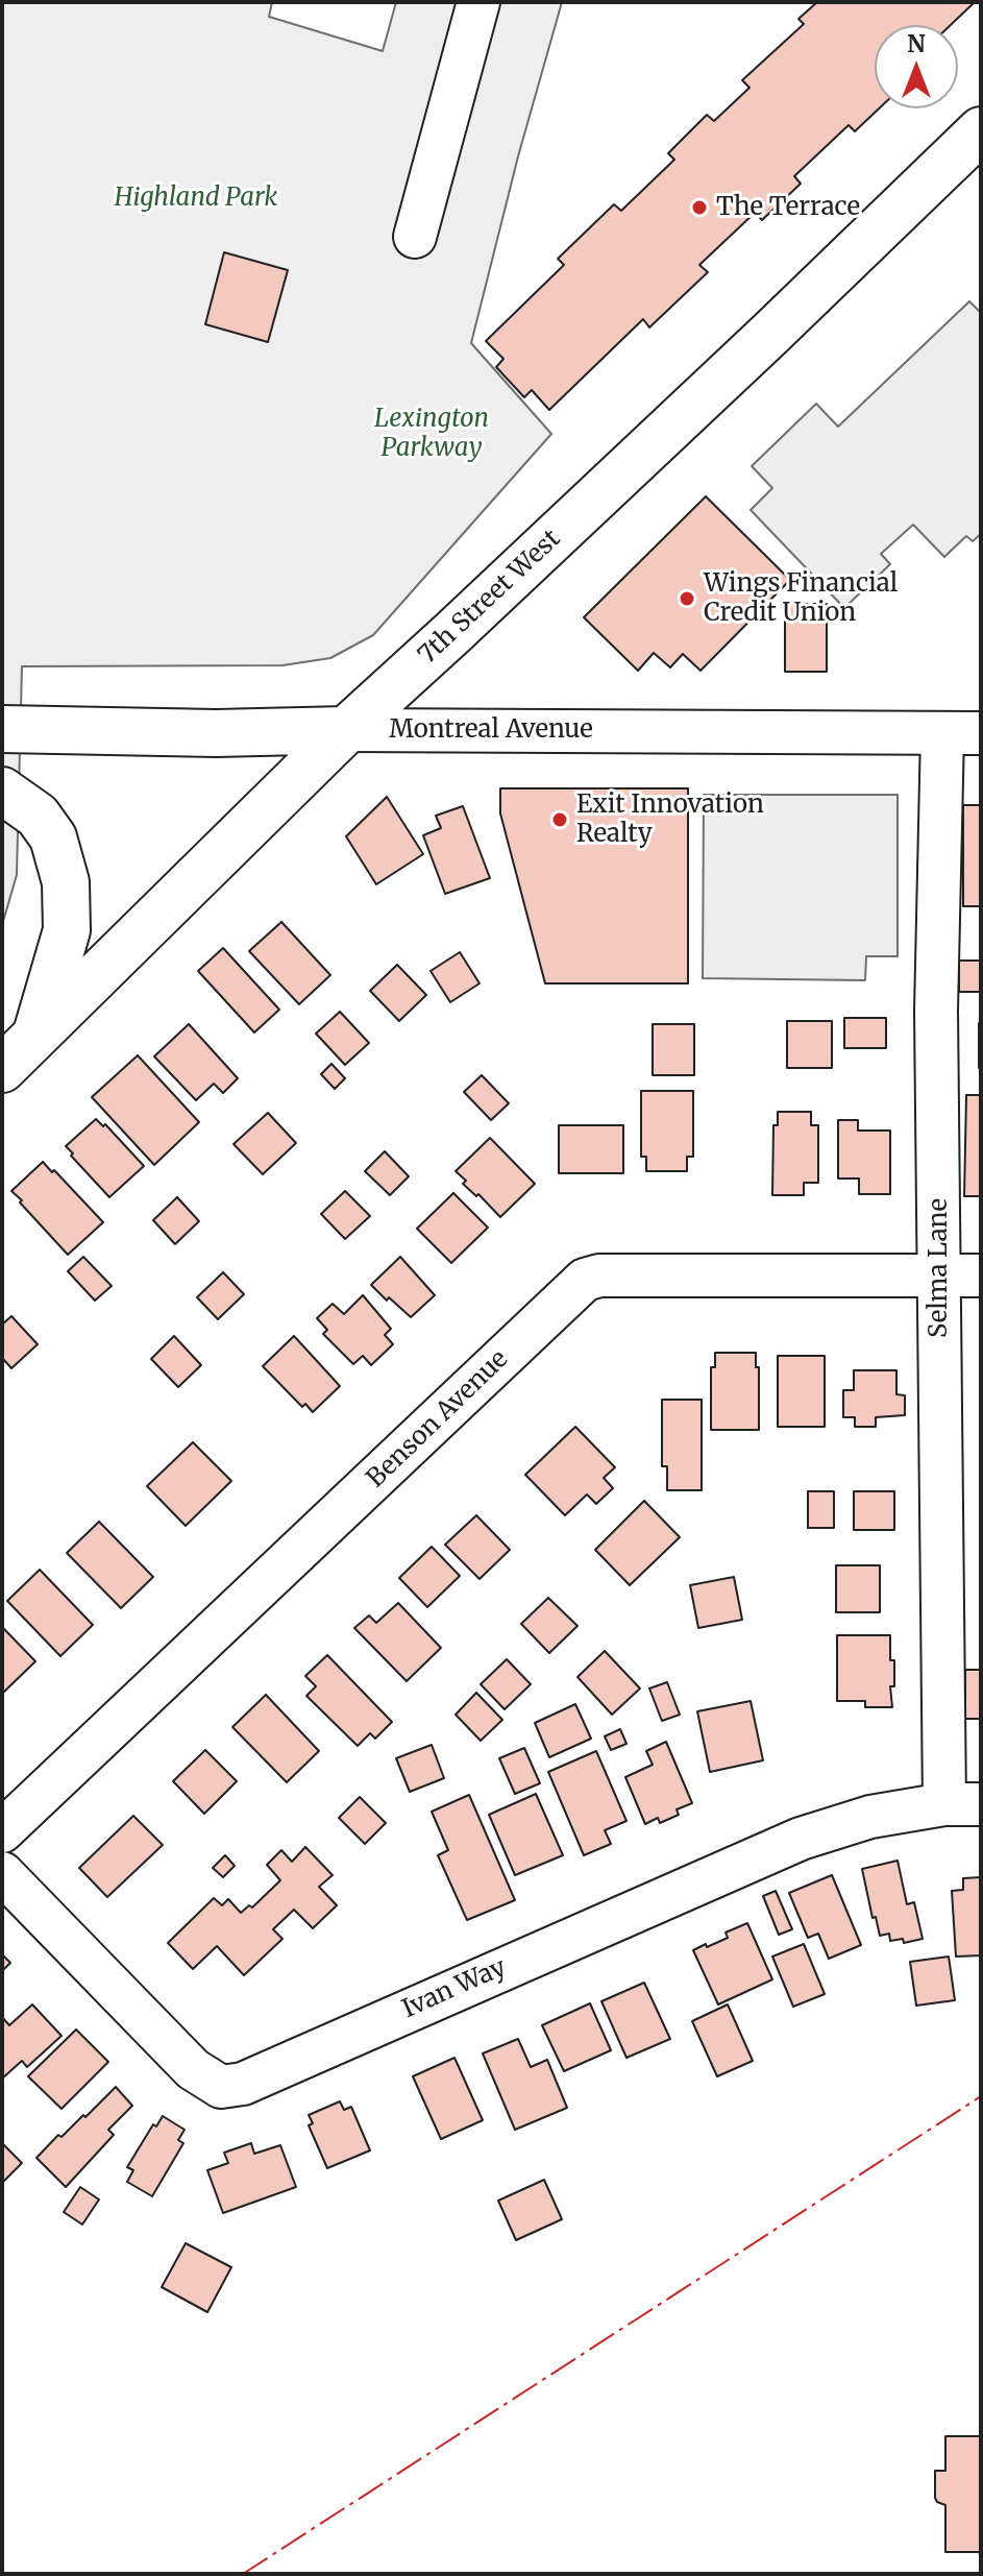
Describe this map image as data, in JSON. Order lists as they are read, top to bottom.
{
  "streets": {
    "main road": ["7th Street West", "Montreal Avenue"],
    "street": ["Selma Lane", "Benson Avenue", "Ivan Way"]
  },
  "crossings": [
    ["7th Street West", "Montreal Avenue"],
    ["Montreal Avenue", "Selma Lane"],
    ["Selma Lane", "Benson Avenue"],
    ["Selma Lane", "Ivan Way"]
  ],
  "parks": ["Highland Park", "Lexington Parkway"],
  "places": ["The Terrace", "Wings Financial Credit Union", "Exit Innovation Realty"],
  "north": "top"
}
